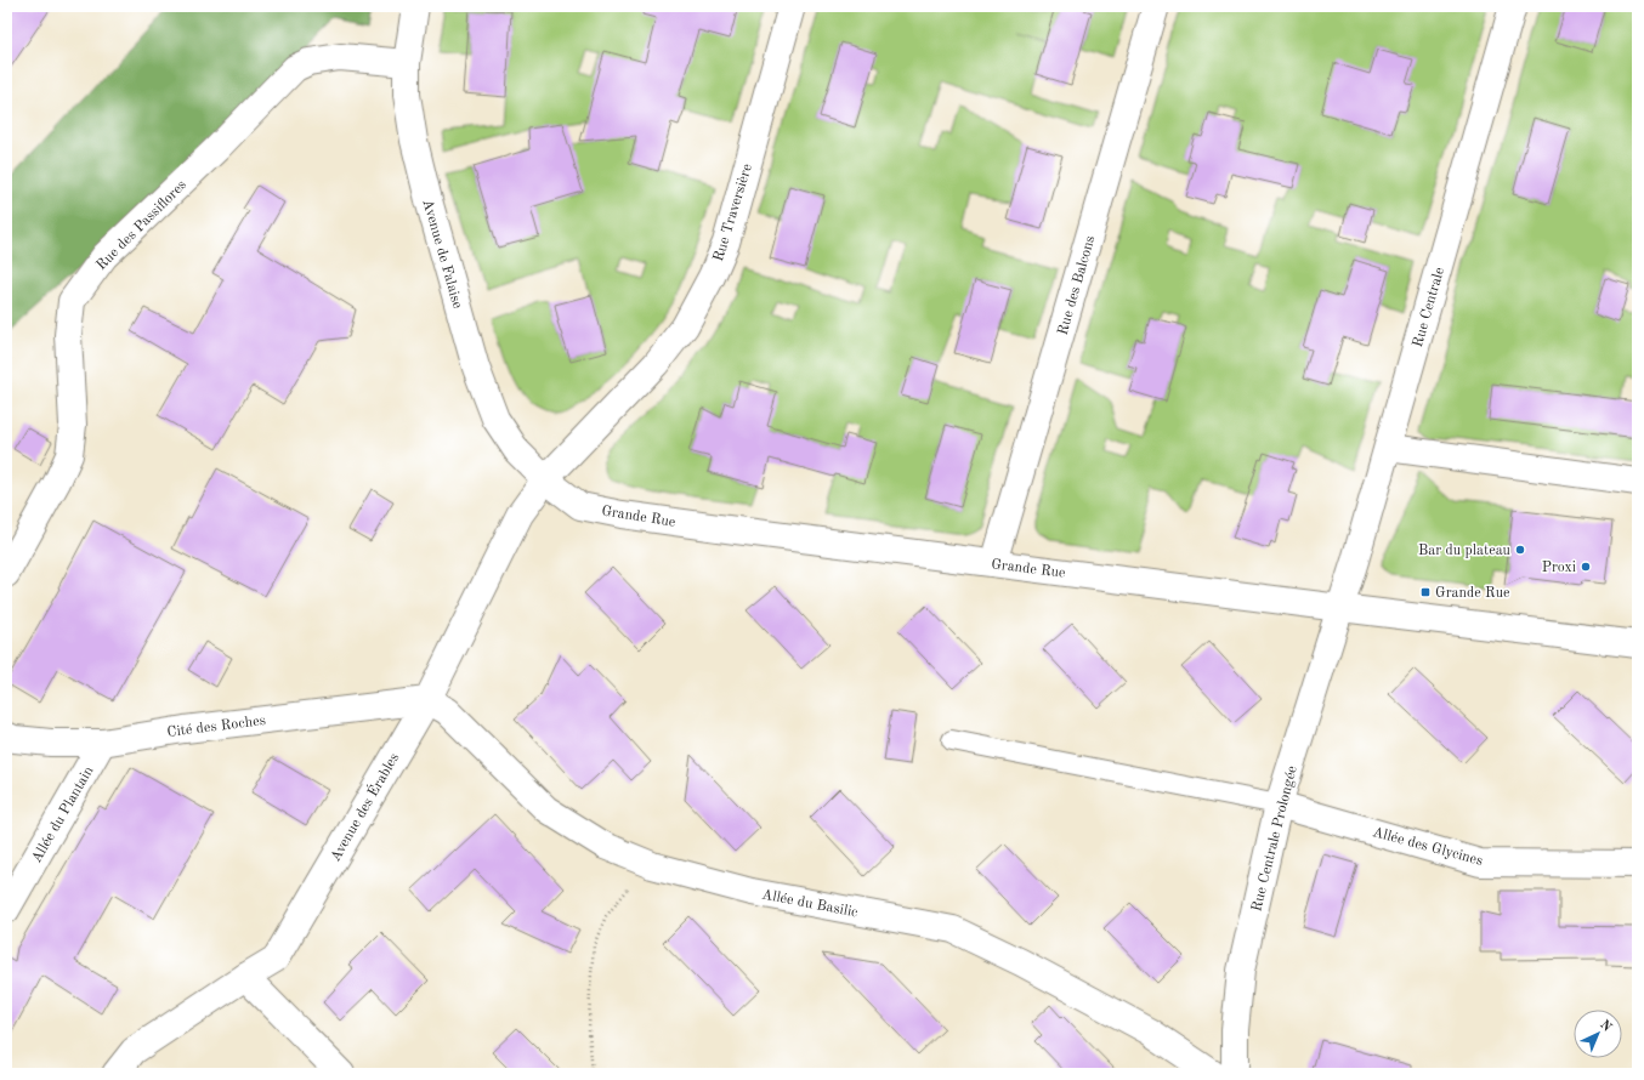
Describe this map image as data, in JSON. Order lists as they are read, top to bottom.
{
  "streets": {
    "street": [
      "Rue Traversière",
      "Rue des Passiflores",
      "Avenue de Falaise",
      "Rue des Balcons",
      "Rue Centrale",
      "Grande Rue",
      "Cité des Roches",
      "Avenue des Érables",
      "Allée du Plantain",
      "Rue Centrale Prolongée",
      "Allée des Glycines",
      "Allée du Basilic"
    ]
  },
  "crossings": [
    ["Rue Traversière", "Avenue de Falaise"],
    ["Rue Traversière", "Grande Rue"],
    ["Rue Traversière", "Avenue des Érables"],
    ["Rue des Passiflores", "Avenue de Falaise"],
    ["Avenue de Falaise", "Grande Rue"],
    ["Avenue de Falaise", "Avenue des Érables"],
    ["Rue des Balcons", "Grande Rue"],
    ["Rue Centrale", "Grande Rue"],
    ["Rue Centrale", "Rue Centrale Prolongée"],
    ["Grande Rue", "Avenue des Érables"],
    ["Grande Rue", "Rue Centrale Prolongée"],
    ["Cité des Roches", "Avenue des Érables"],
    ["Cité des Roches", "Allée du Plantain"],
    ["Cité des Roches", "Allée du Basilic"],
    ["Avenue des Érables", "Allée du Basilic"],
    ["Rue Centrale Prolongée", "Allée des Glycines"]
  ],
  "places": {
    "other": ["Bar du plateau", "Proxi"],
    "transit": ["Grande Rue"]
  },
  "north": "top right"
}
